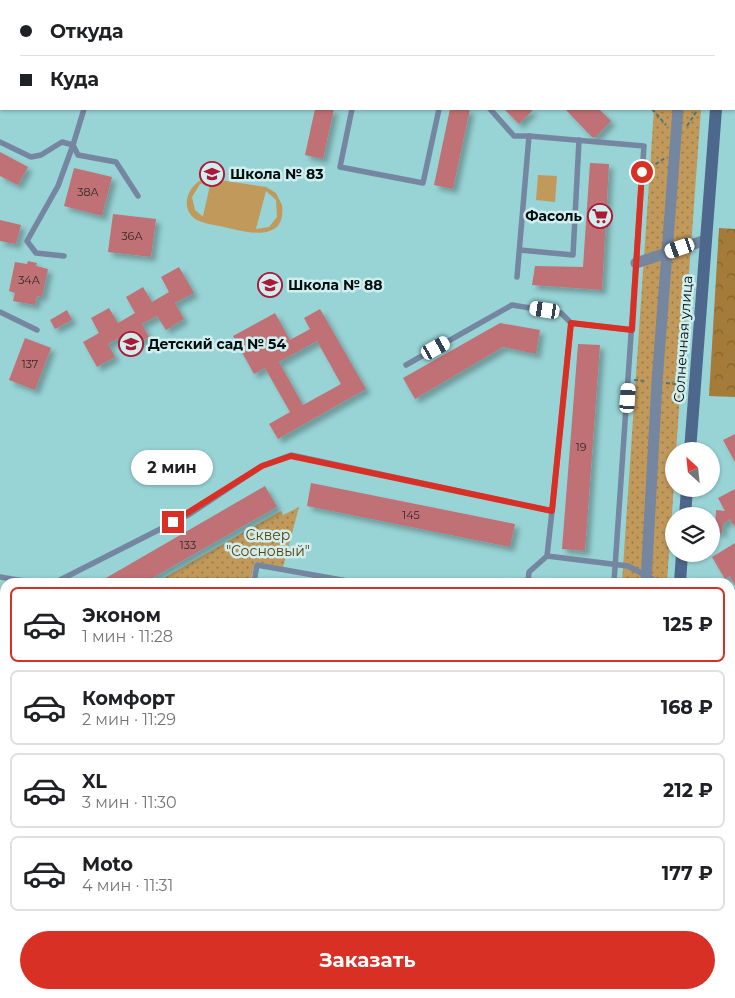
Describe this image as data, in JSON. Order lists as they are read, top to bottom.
{
  "streets": {
    "main road": ["Солнечная улица"]
  },
  "parks": ["Сквер \"Сосновый\""],
  "places": {
    "school or university": ["Школа № 83", "Школа № 88", "Детский сад № 54"],
    "supermarket": ["Фасоль"]
  },
  "house_numbers": [
    "38А",
    "36А",
    "34А",
    "137",
    "19",
    "145",
    "133"
  ],
  "north": "top left",
  "page": {
    "banner": ["Откуда", "Куда"],
    "bubble": "2 мин",
    "list": [
      {
        "name": "Эконом",
        "note": "1 мин · 11:28",
        "value": "125 ₽"
      },
      {
        "name": "Комфорт",
        "note": "2 мин · 11:29",
        "value": "168 ₽"
      },
      {
        "name": "XL",
        "note": "3 мин · 11:30",
        "value": "212 ₽"
      },
      {
        "name": "Moto",
        "note": "4 мин · 11:31",
        "value": "177 ₽"
      }
    ],
    "buttons": "Заказать"
  }
}
